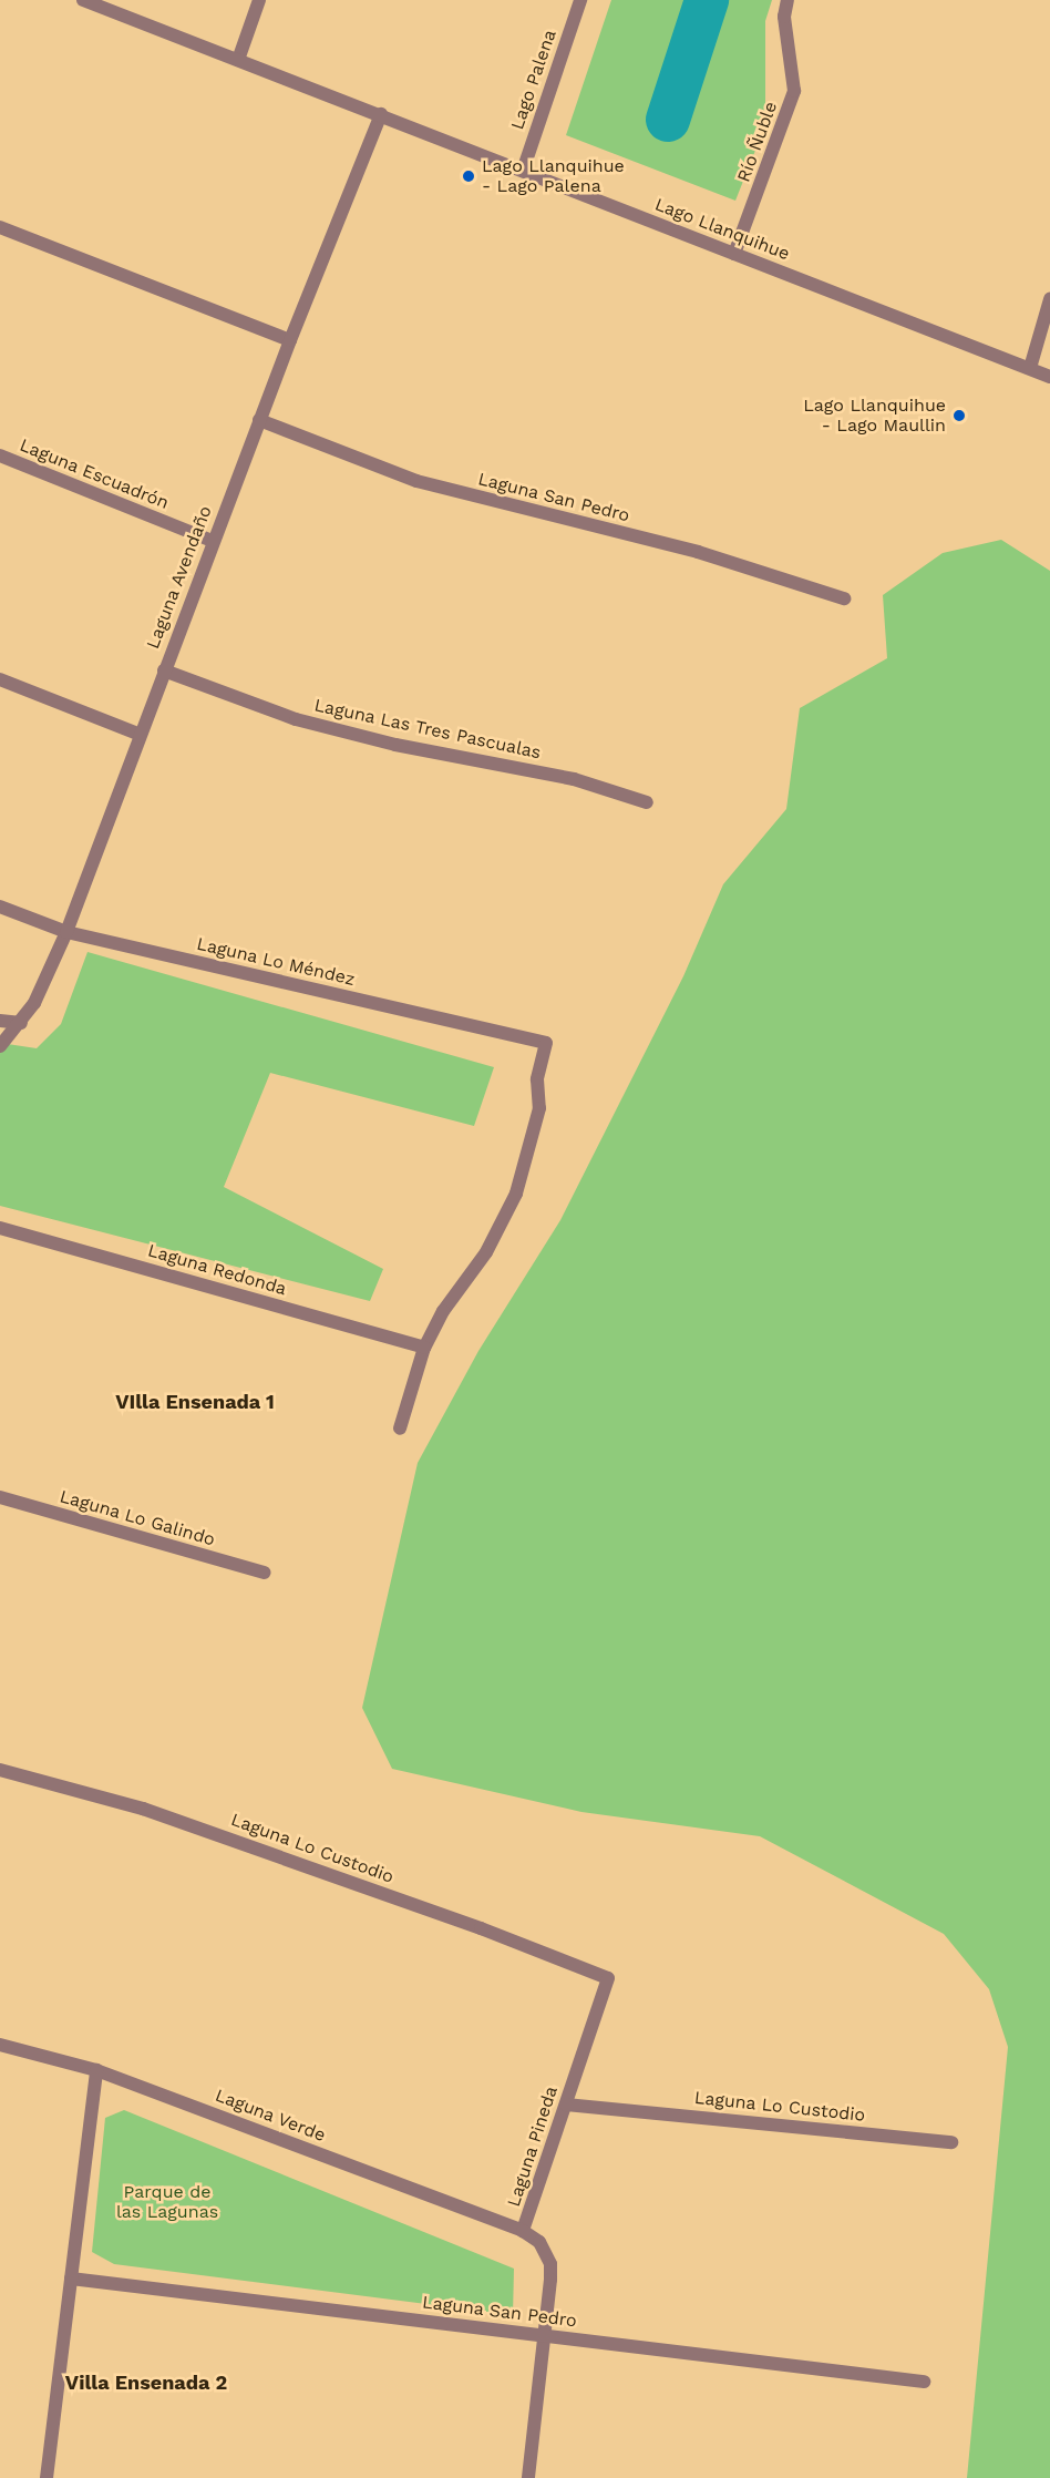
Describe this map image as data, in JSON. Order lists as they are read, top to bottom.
{
  "streets": {
    "street": [
      "Lago Palena",
      "Río Ñuble",
      "Lago Llanquihue",
      "Laguna Escuadrón",
      "Laguna San Pedro",
      "Laguna Avendaño",
      "Laguna Las Tres Pascualas",
      "Laguna Lo Méndez",
      "Laguna Redonda",
      "Laguna Lo Galindo",
      "Laguna Lo Custodio",
      "Laguna Verde",
      "Laguna Pineda"
    ]
  },
  "crossings": [
    ["Lago Palena", "Lago Llanquihue"],
    ["Río Ñuble", "Lago Llanquihue"],
    ["Lago Llanquihue", "Laguna Avendaño"],
    ["Laguna Escuadrón", "Laguna Avendaño"],
    ["Laguna San Pedro", "Laguna Avendaño"],
    ["Laguna San Pedro", "Laguna Pineda"],
    ["Laguna Avendaño", "Laguna Las Tres Pascualas"],
    ["Laguna Avendaño", "Laguna Lo Méndez"],
    ["Laguna Lo Méndez", "Laguna Redonda"],
    ["Laguna Lo Custodio", "Laguna Pineda"],
    ["Laguna Verde", "Laguna Pineda"]
  ],
  "districts": ["VIlla Ensenada 1", "Villa Ensenada 2"],
  "parks": ["Parque de las Lagunas"],
  "places": ["Lago Llanquihue - Lago Palena", "Lago Llanquihue - Lago Maullin"]
}
